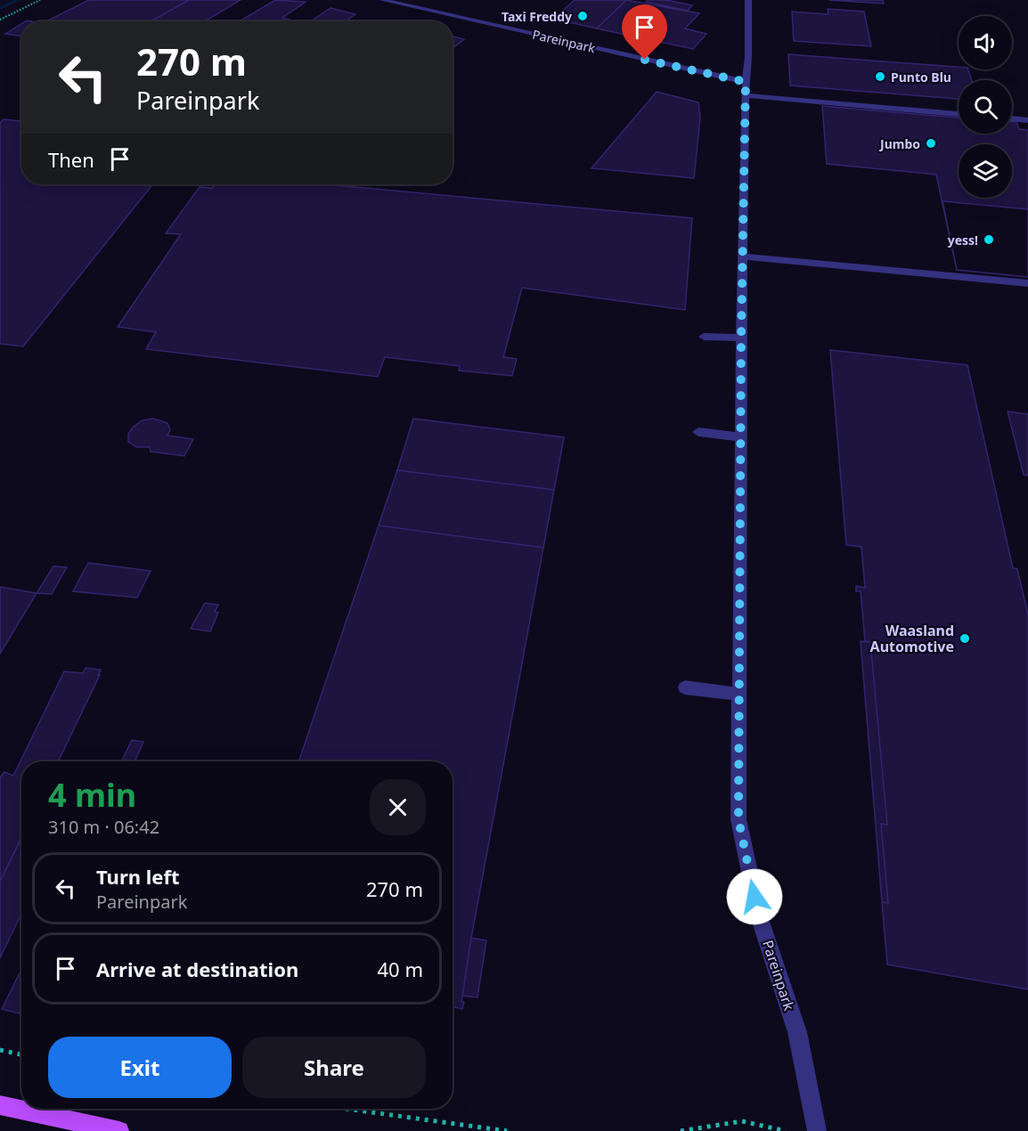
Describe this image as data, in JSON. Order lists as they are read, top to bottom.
{
  "streets": {
    "street": ["Pareinpark"]
  },
  "places": [
    "Taxi Freddy",
    "Punto Blu",
    "Jumbo",
    "yess!",
    "Waasland Automotive"
  ],
  "page": {
    "turn": ["270 m", "Pareinpark"],
    "then": "Then",
    "heading": ["4 min", "310 m · 06:42"],
    "list": [
      {
        "name": "Turn left",
        "note": "Pareinpark",
        "value": "270 m"
      },
      {
        "name": "Arrive at destination",
        "value": "40 m"
      }
    ],
    "buttons": ["Exit", "Share"]
  }
}
